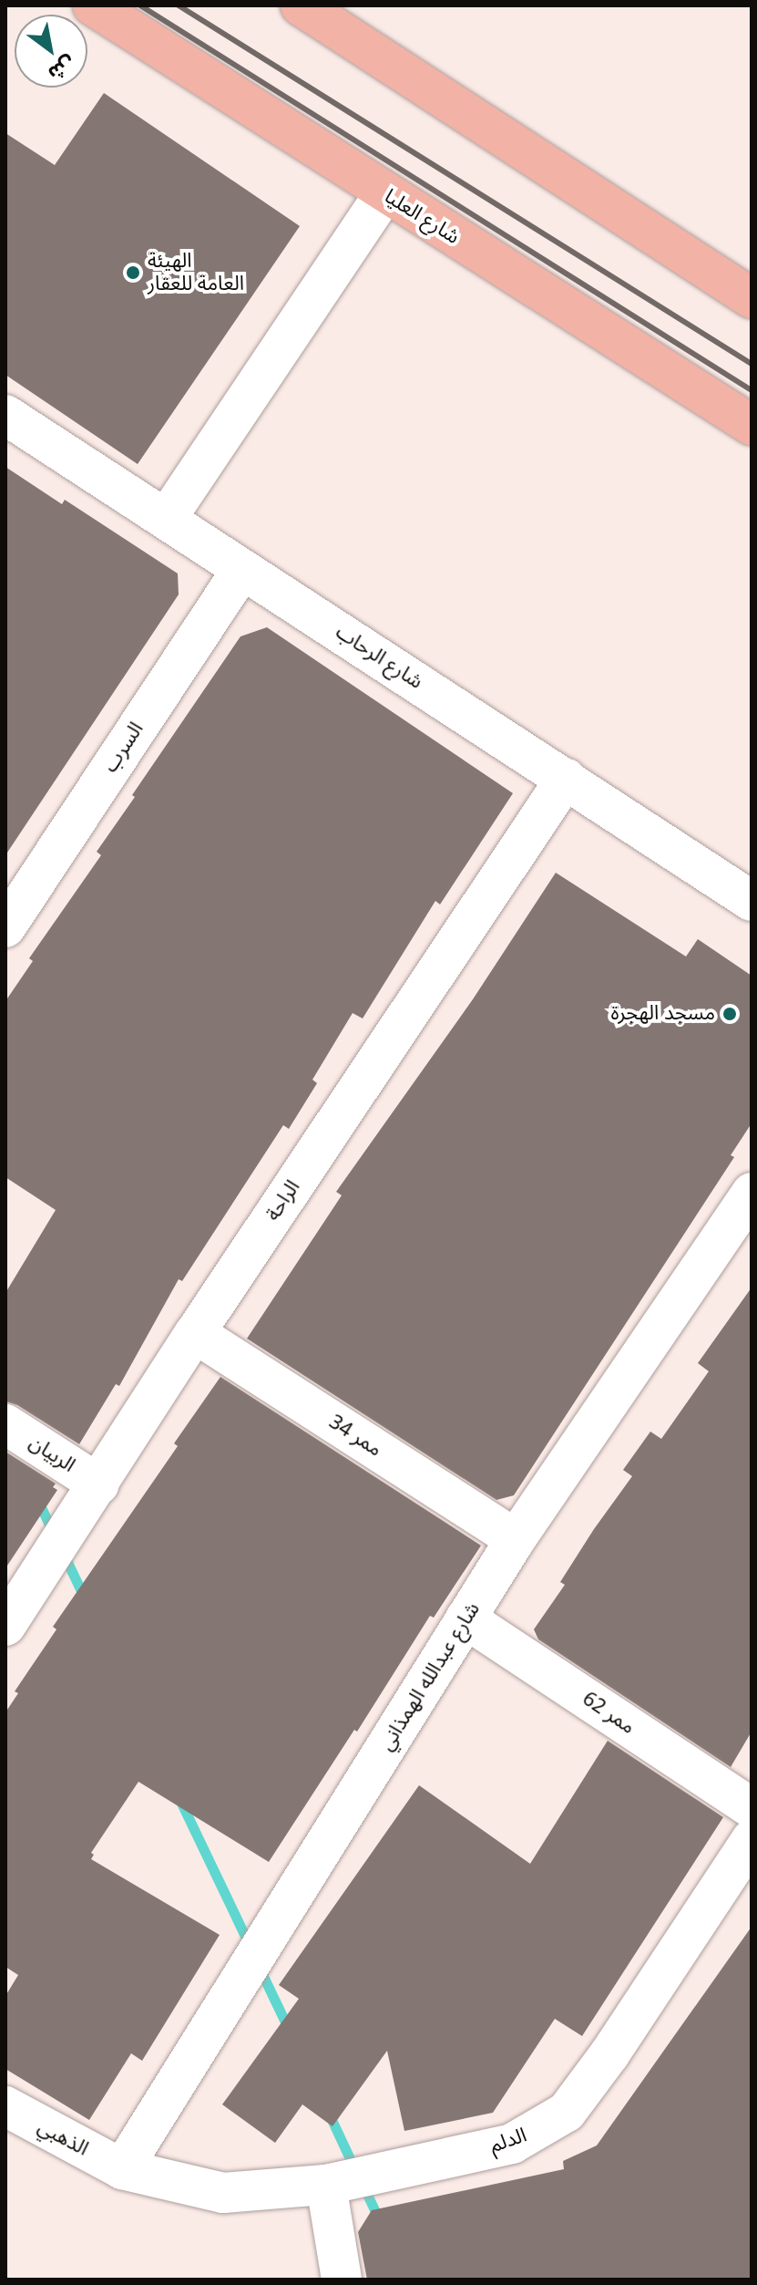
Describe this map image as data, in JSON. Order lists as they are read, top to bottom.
{
  "streets": {
    "main road": ["شارع العليا"],
    "street": [
      "شارع الرحاب",
      "السرب",
      "الراحة",
      "ممر 34",
      "الربيان",
      "شارع عبدالله الهمذاني",
      "ممر 62",
      "الذهبي",
      "الدلم"
    ]
  },
  "crossings": [
    ["شارع الرحاب", "السرب"],
    ["شارع الرحاب", "الراحة"],
    ["الراحة", "ممر 34"],
    ["الراحة", "الربيان"],
    ["ممر 34", "شارع عبدالله الهمذاني"],
    ["شارع عبدالله الهمذاني", "ممر 62"],
    ["شارع عبدالله الهمذاني", "الذهبي"],
    ["شارع عبدالله الهمذاني", "الدلم"],
    ["الذهبي", "الدلم"]
  ],
  "places": ["الهيئة العامة للعقار", "مسجد الهجرة"],
  "north": "bottom right"
}
